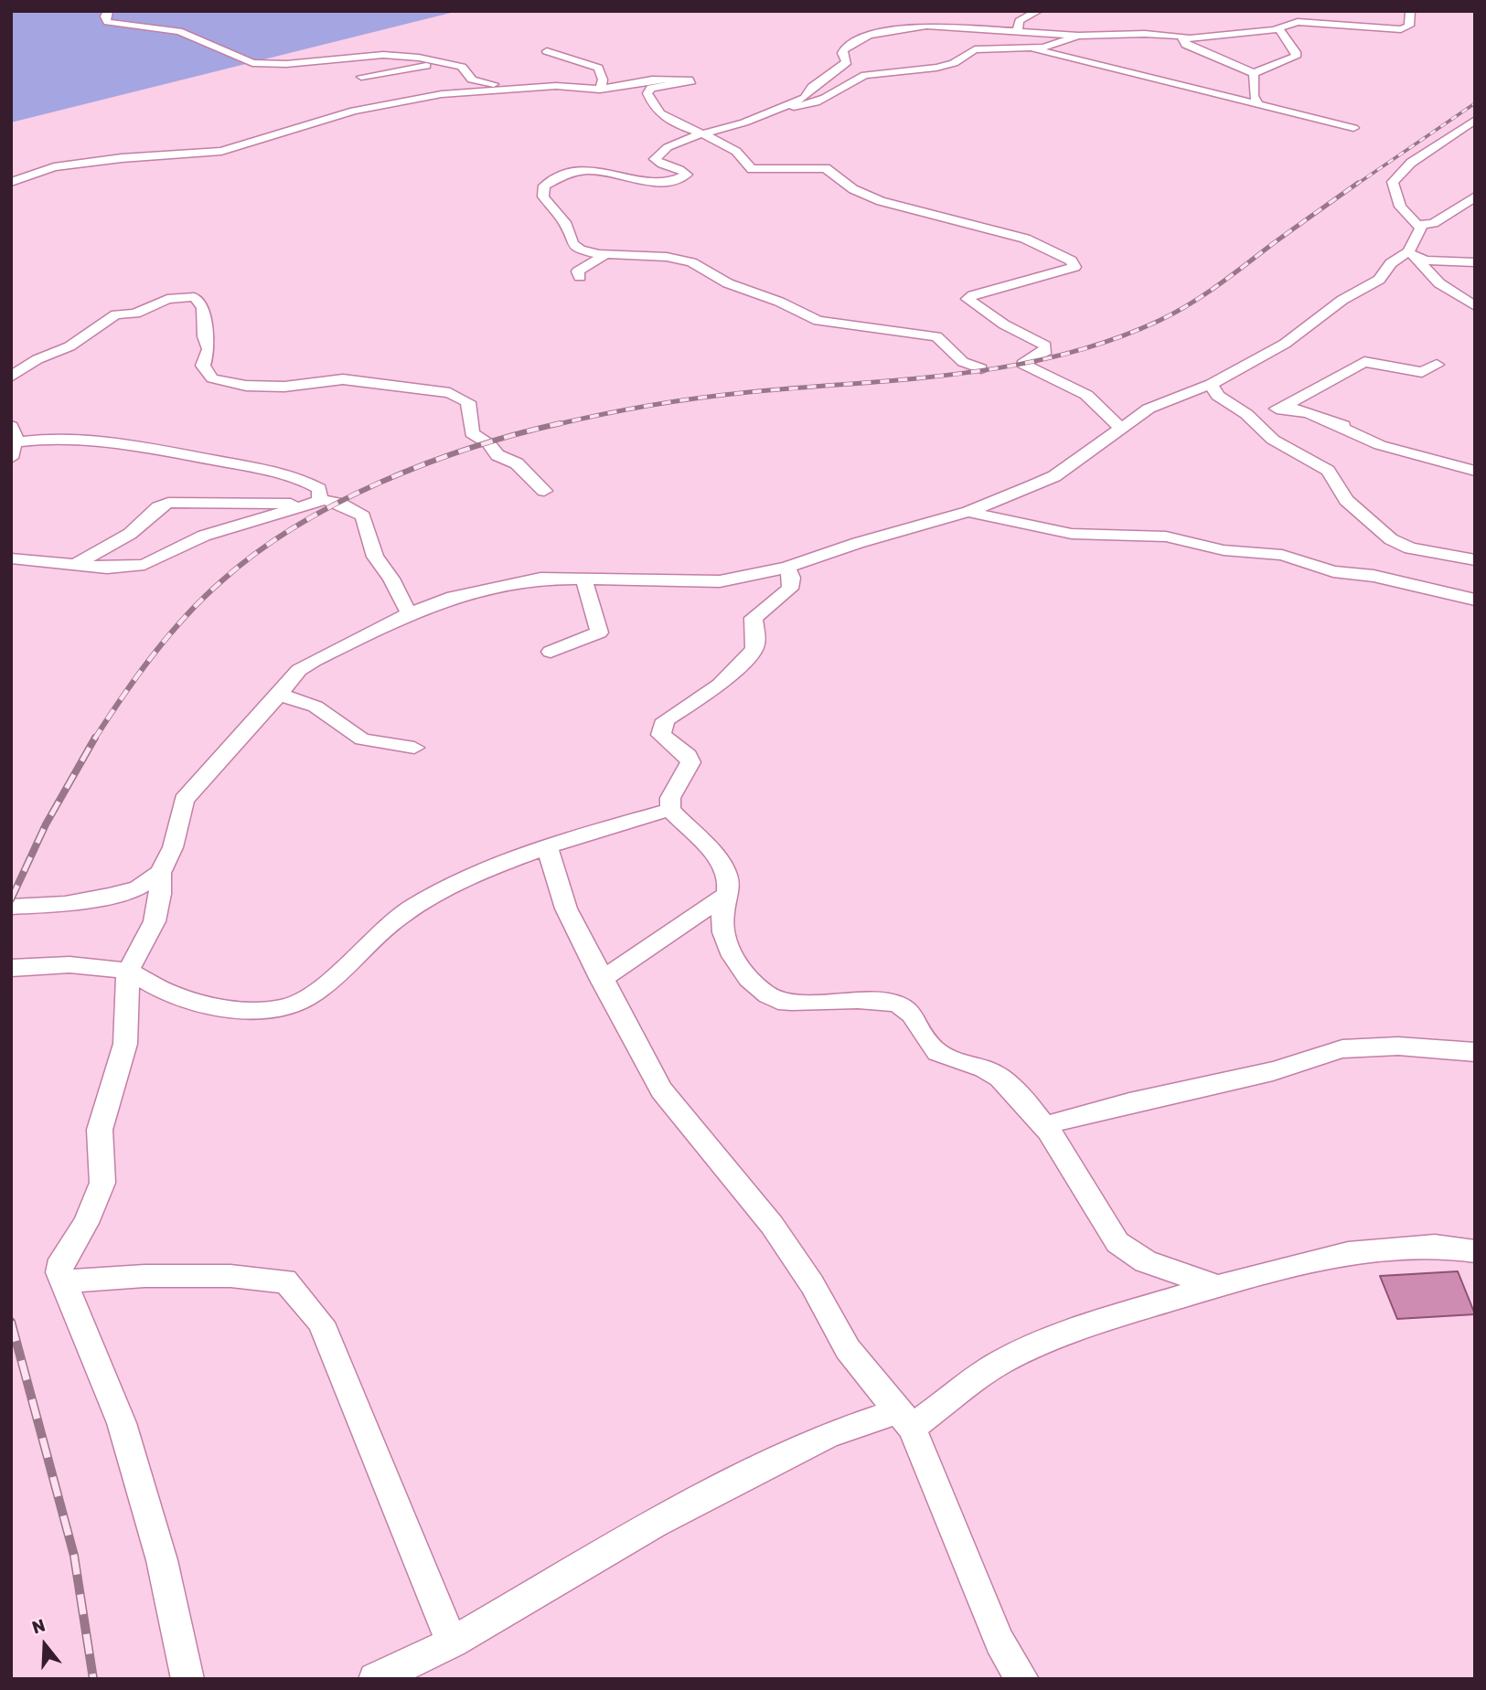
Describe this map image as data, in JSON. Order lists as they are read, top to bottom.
{
  "north": "top"
}
